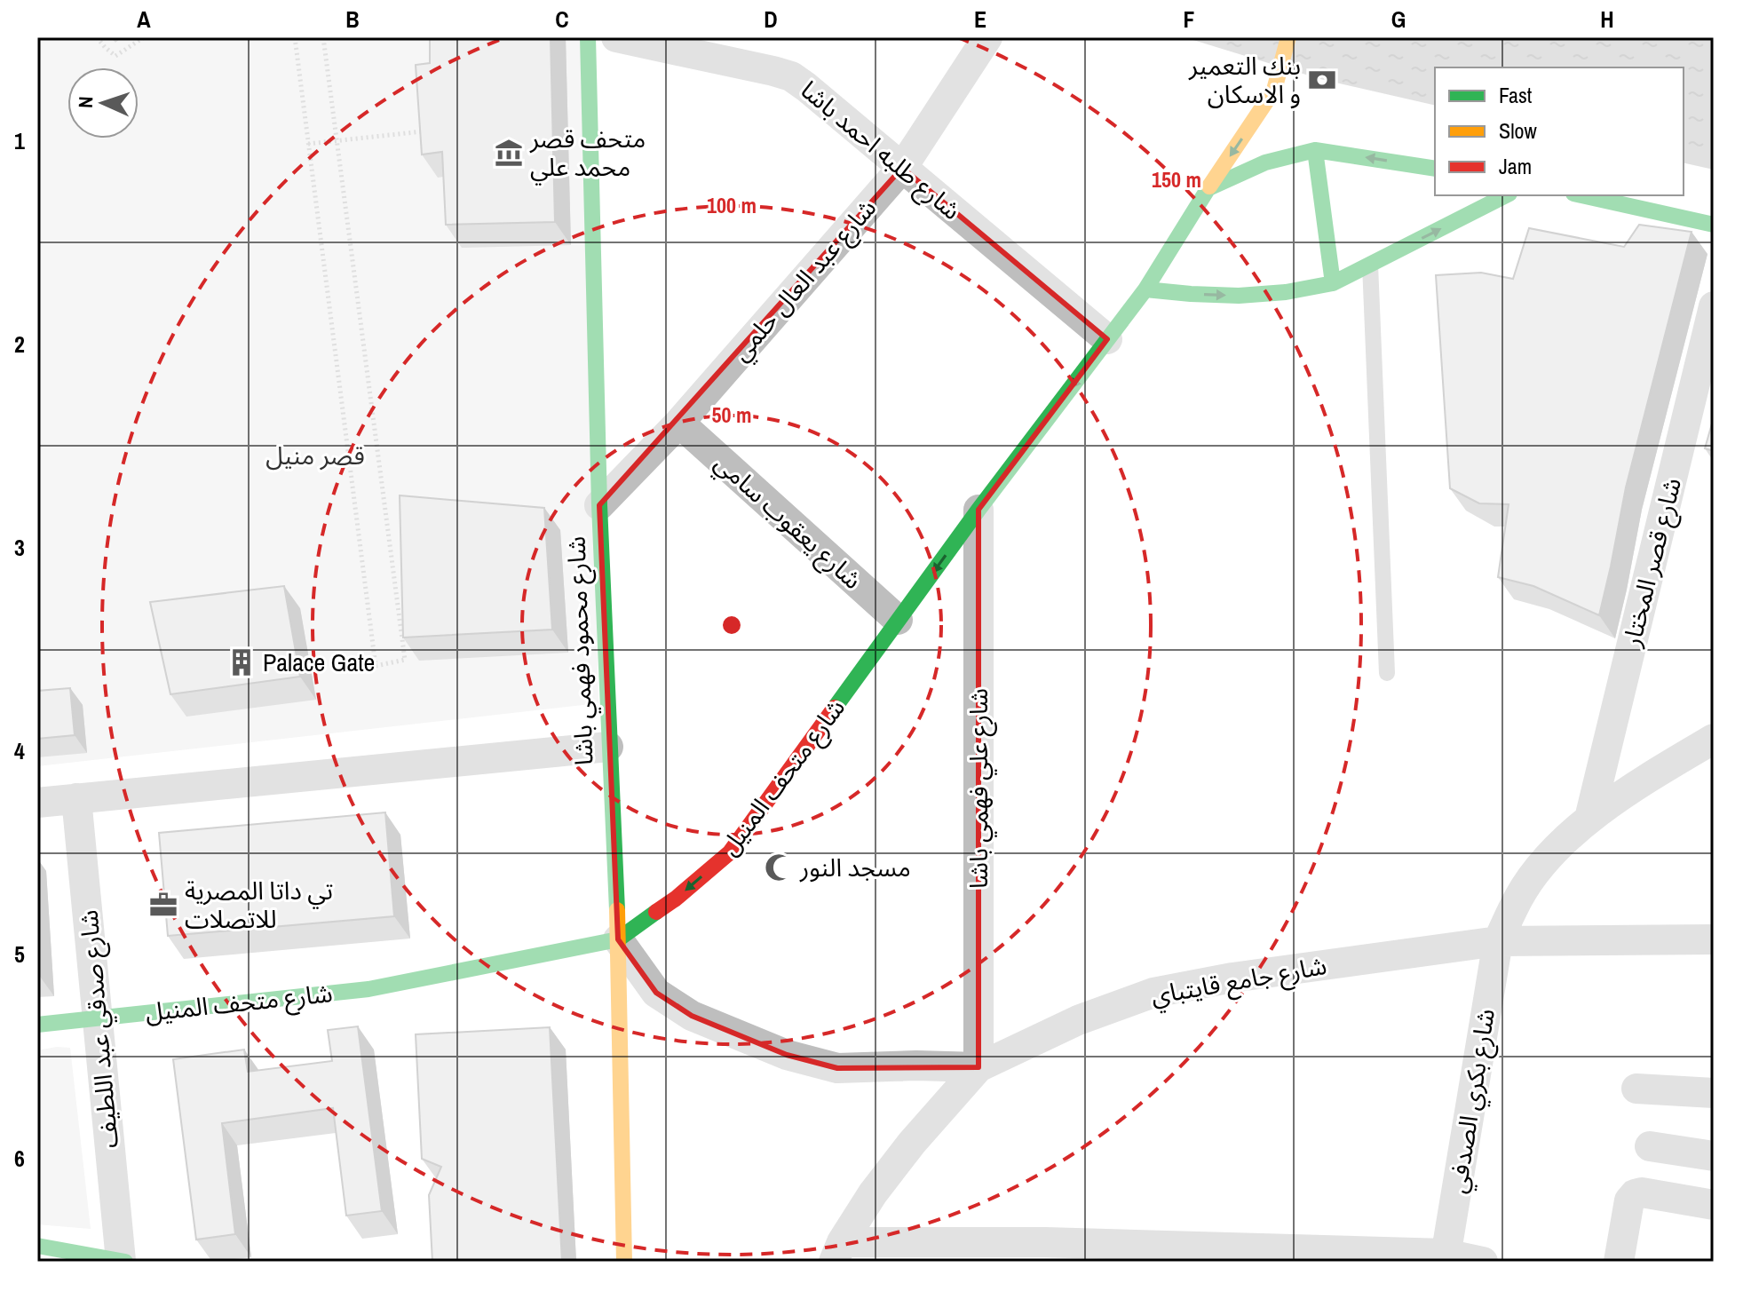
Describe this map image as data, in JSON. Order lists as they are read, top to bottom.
{
  "streets": {
    "street": [
      "شارع طلبه احمد باشا",
      "شارع عبد العال حلمي",
      "شارع يعقوب سامي",
      "شارع قصر المختار",
      "شارع محمود فهمي باشا",
      "شارع متحف المنيل",
      "شارع علي فهمي باشا",
      "شارع جامع قايتباي",
      "شارع صدقي عبد اللطيف",
      "شارع بكري الصدفي"
    ]
  },
  "crossings": [
    ["شارع طلبه احمد باشا", "شارع عبد العال حلمي"],
    ["شارع طلبه احمد باشا", "شارع متحف المنيل"],
    ["شارع عبد العال حلمي", "شارع يعقوب سامي"],
    ["شارع عبد العال حلمي", "شارع محمود فهمي باشا"],
    ["شارع يعقوب سامي", "شارع متحف المنيل"],
    ["شارع قصر المختار", "شارع بكري الصدفي"],
    ["شارع محمود فهمي باشا", "شارع متحف المنيل"],
    ["شارع متحف المنيل", "شارع علي فهمي باشا"],
    ["شارع متحف المنيل", "شارع صدقي عبد اللطيف"],
    ["شارع علي فهمي باشا", "شارع جامع قايتباي"],
    ["شارع جامع قايتباي", "شارع بكري الصدفي"]
  ],
  "one_way": ["شارع متحف المنيل"],
  "parks": ["قصر منيل"],
  "places": {
    "bank": ["بنك التعمير و الاسكان"],
    "museum": ["متحف قصر محمد علي"],
    "building": ["Palace Gate"],
    "mosque": ["مسجد النور"],
    "office": ["تي داتا المصرية للاتصلات"]
  },
  "legend": ["Fast", "Slow", "Jam"],
  "north": "left",
  "grid": {
    "columns": [
      "A",
      "B",
      "C",
      "D",
      "E",
      "F",
      "G",
      "H"
    ],
    "rows": [
      "1",
      "2",
      "3",
      "4",
      "5",
      "6"
    ]
  },
  "rings": ["150 m", "100 m", "50 m"]
}
